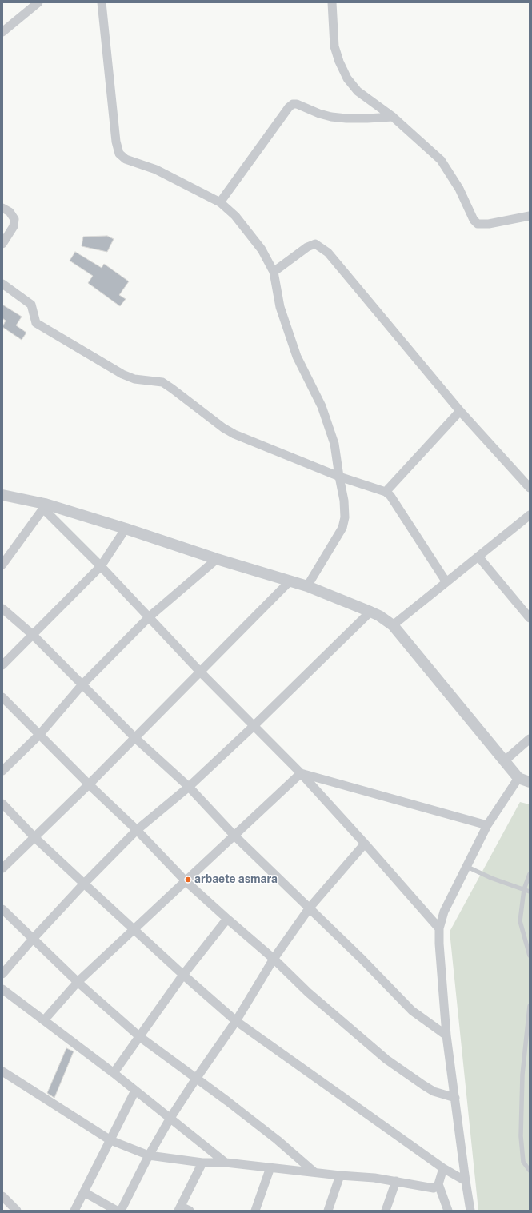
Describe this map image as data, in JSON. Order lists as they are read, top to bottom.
{
  "places": ["arbaete asmara"]
}
